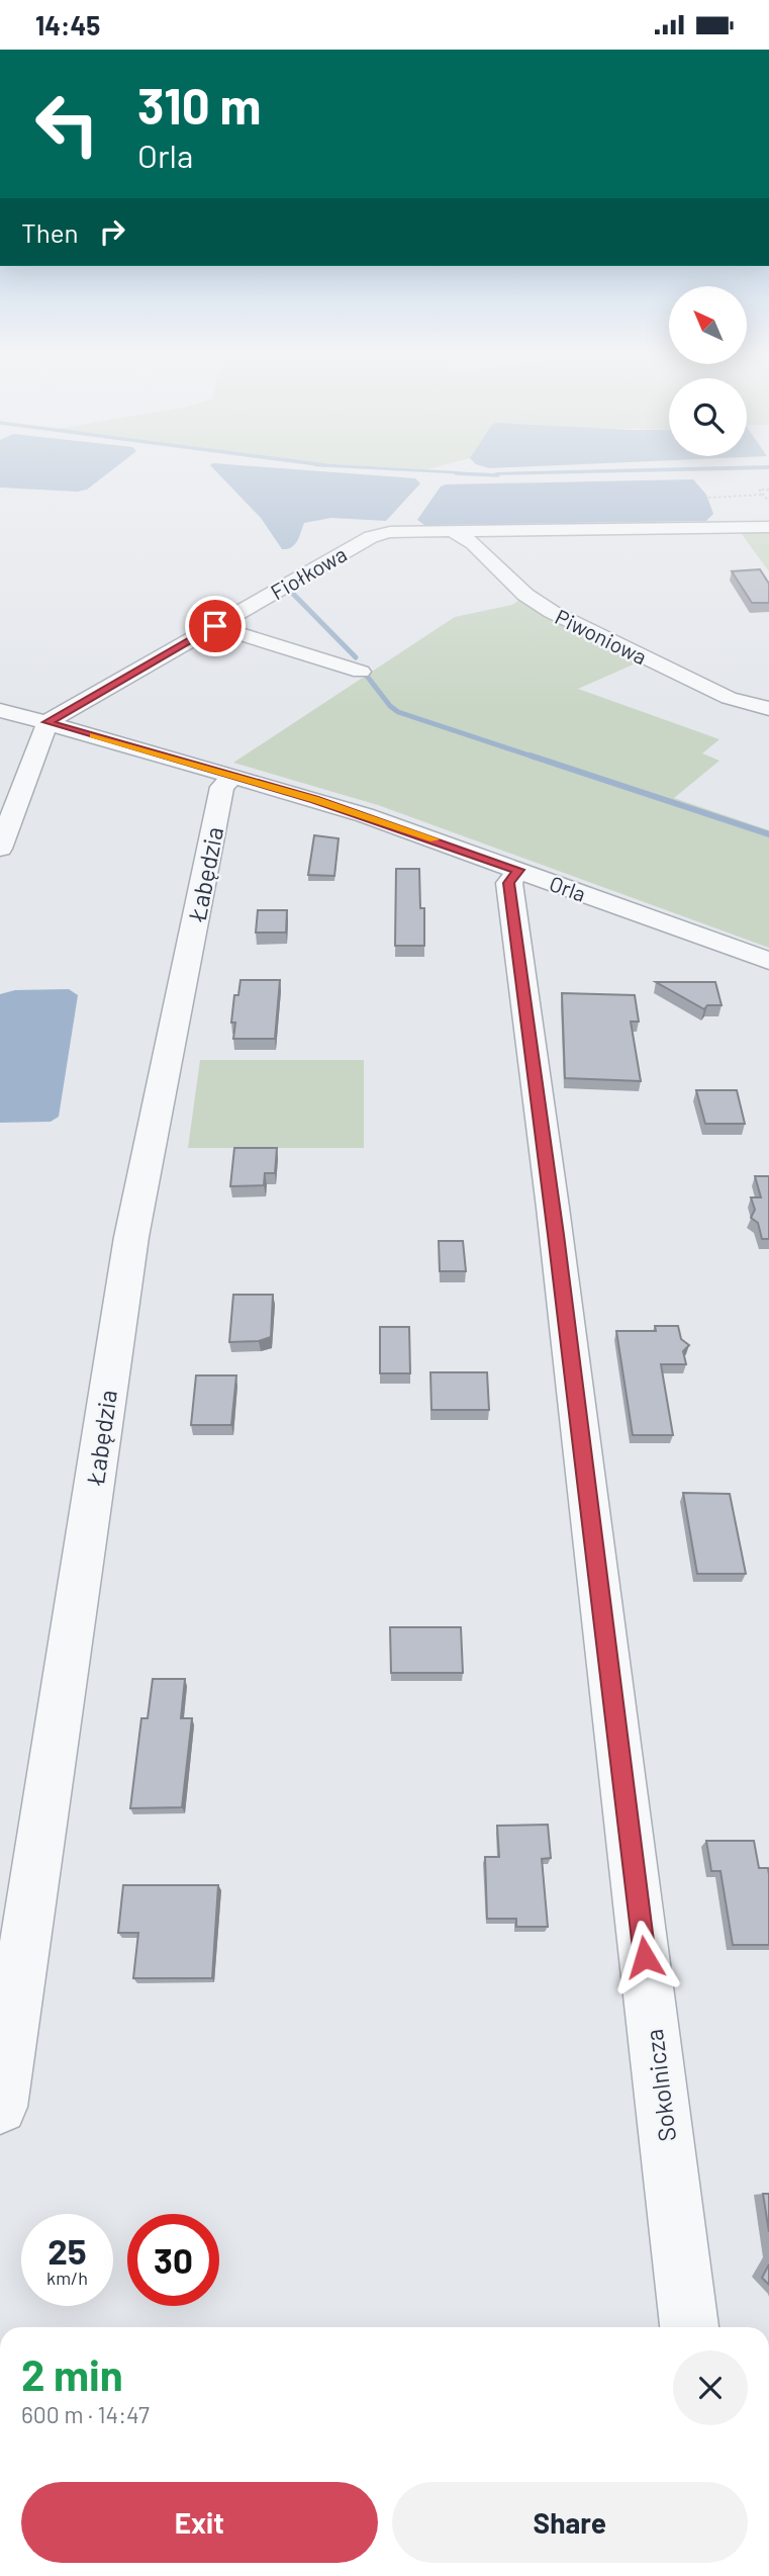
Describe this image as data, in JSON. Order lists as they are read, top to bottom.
{
  "streets": {
    "street": [
      "Fiołkowa",
      "Piwoniowa",
      "Łabędzia",
      "Orla",
      "Sokolnicza"
    ]
  },
  "crossings": [
    ["Fiołkowa", "Piwoniowa"],
    ["Fiołkowa", "Orla"],
    ["Łabędzia", "Orla"],
    ["Orla", "Sokolnicza"]
  ],
  "north": "top left",
  "page": {
    "status": "14:45",
    "turn": ["310 m", "Orla"],
    "then": "Then",
    "speed": "25 km/h",
    "limit": "30",
    "heading": ["2 min", "600 m · 14:47"],
    "buttons": ["Exit", "Share"]
  }
}
